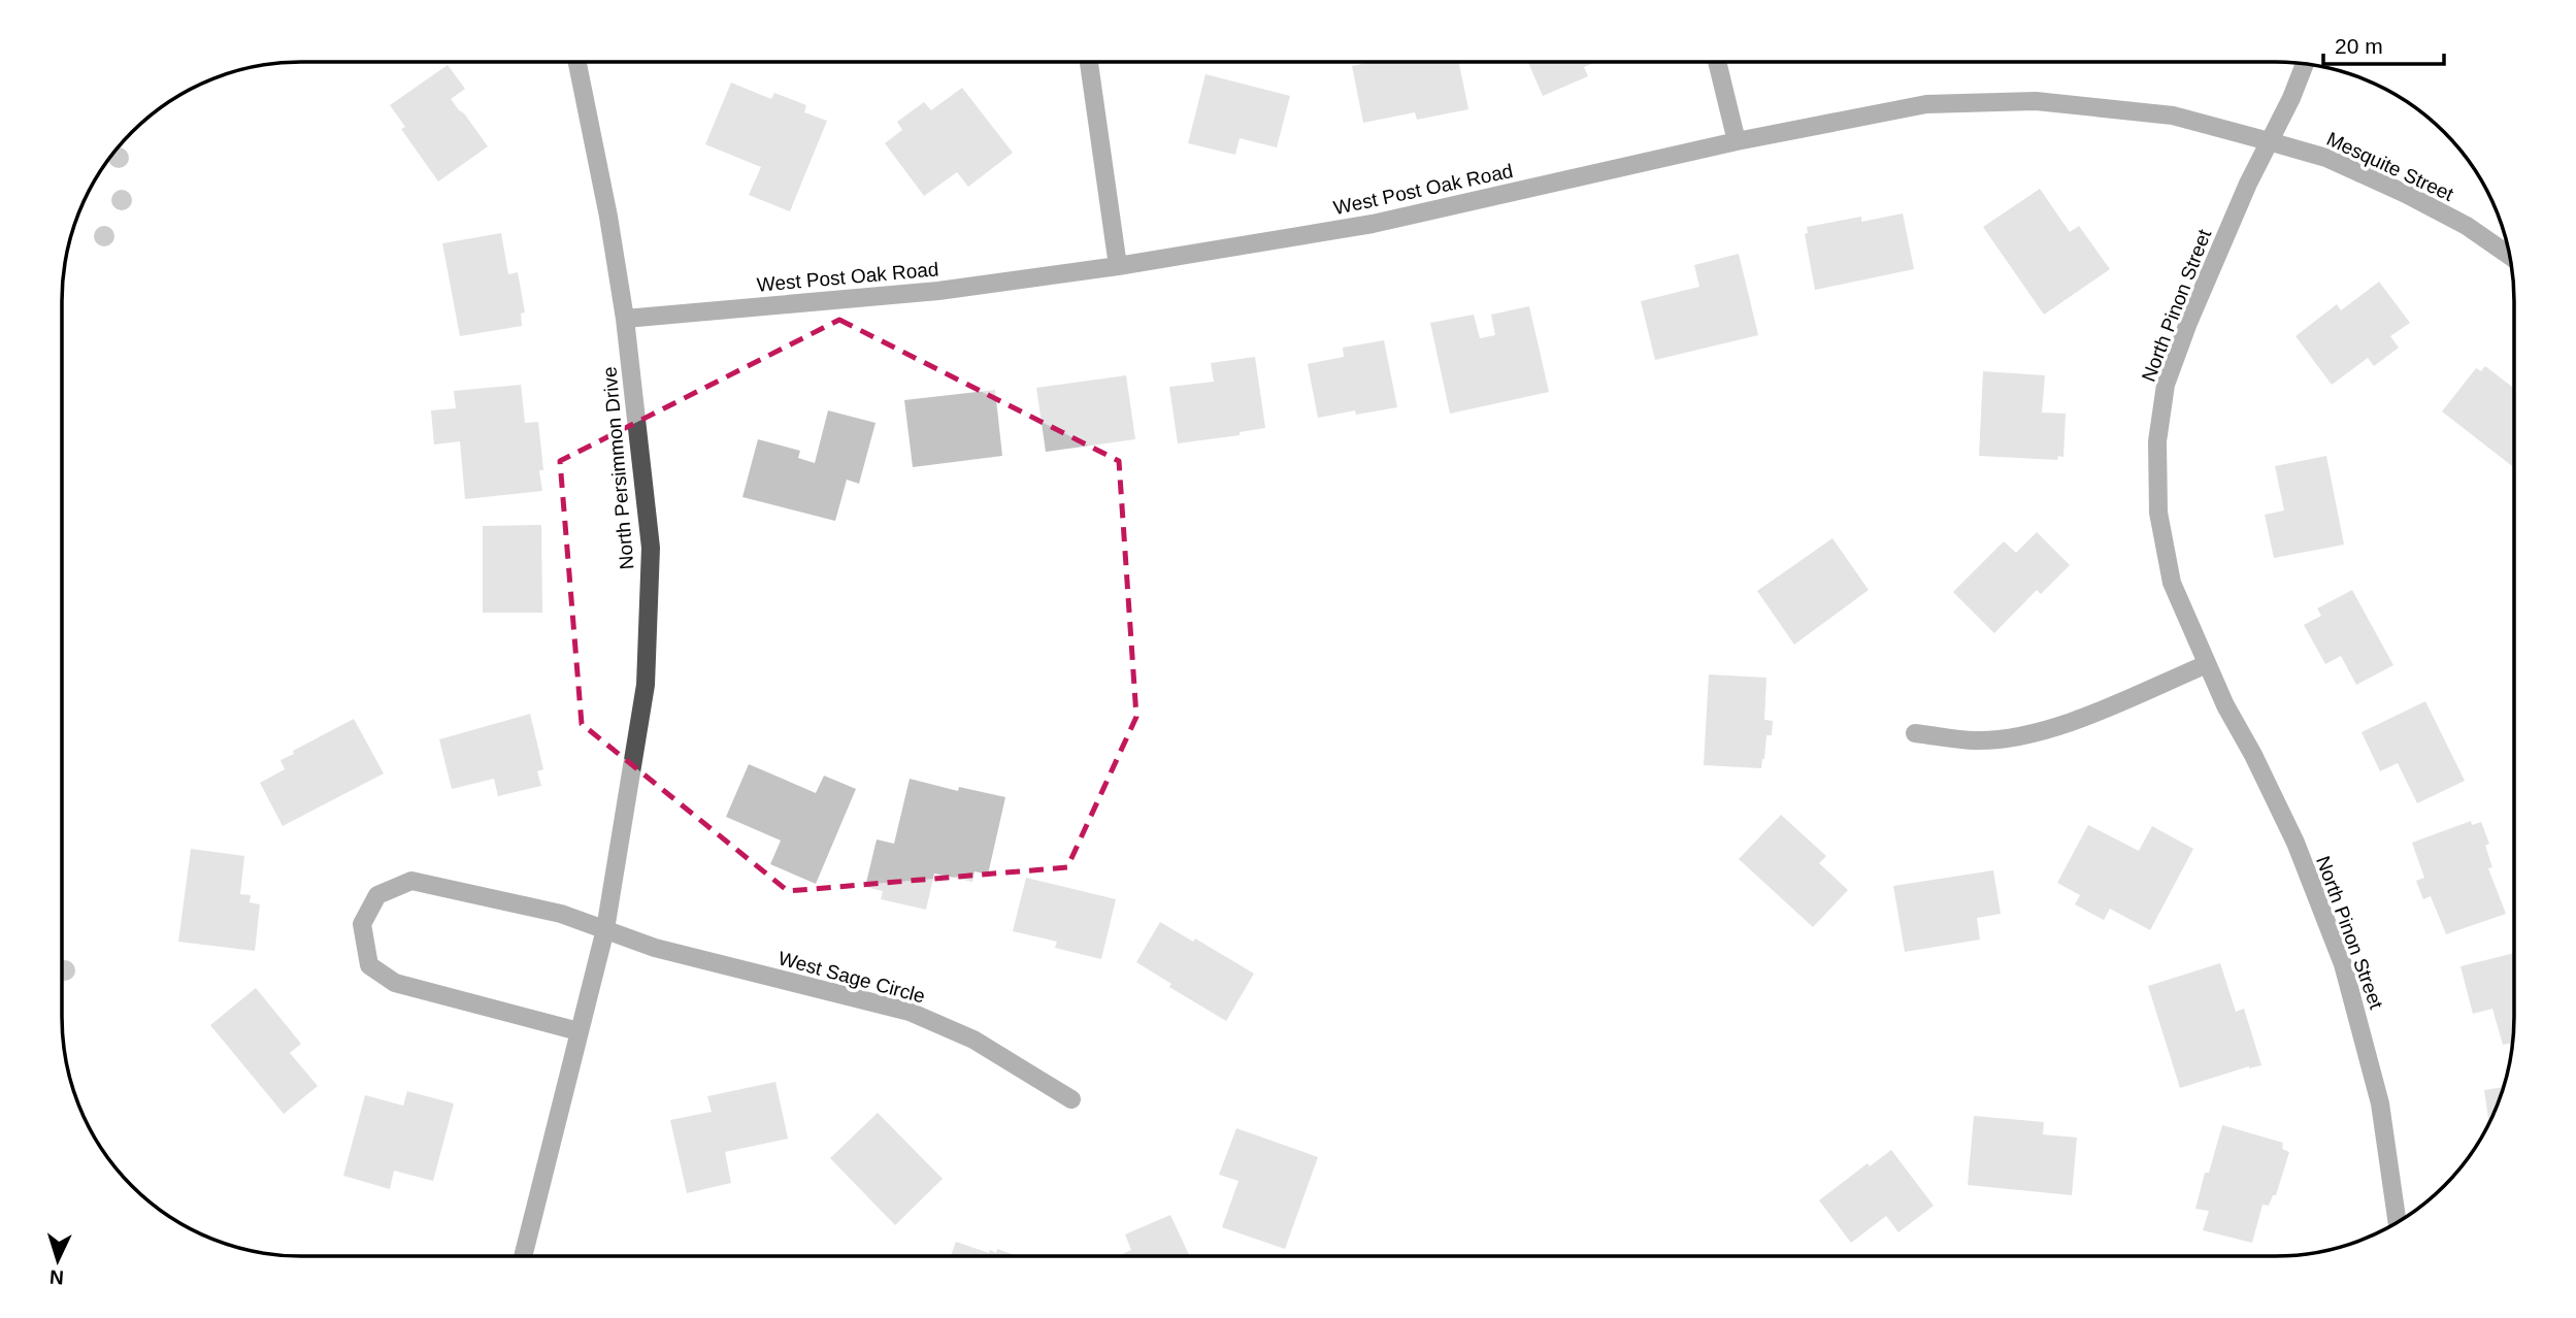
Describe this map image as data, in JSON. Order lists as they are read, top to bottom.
{
  "streets": {
    "street": [
      "Mesquite Street",
      "West Post Oak Road",
      "North Pinon Street",
      "North Persimmon Drive",
      "West Sage Circle"
    ]
  },
  "crossings": [
    ["Mesquite Street", "West Post Oak Road"],
    ["Mesquite Street", "North Pinon Street"],
    ["West Post Oak Road", "North Pinon Street"],
    ["West Post Oak Road", "North Persimmon Drive"],
    ["North Persimmon Drive", "West Sage Circle"]
  ],
  "scale_bar": "20 m",
  "north": "bottom"
}
